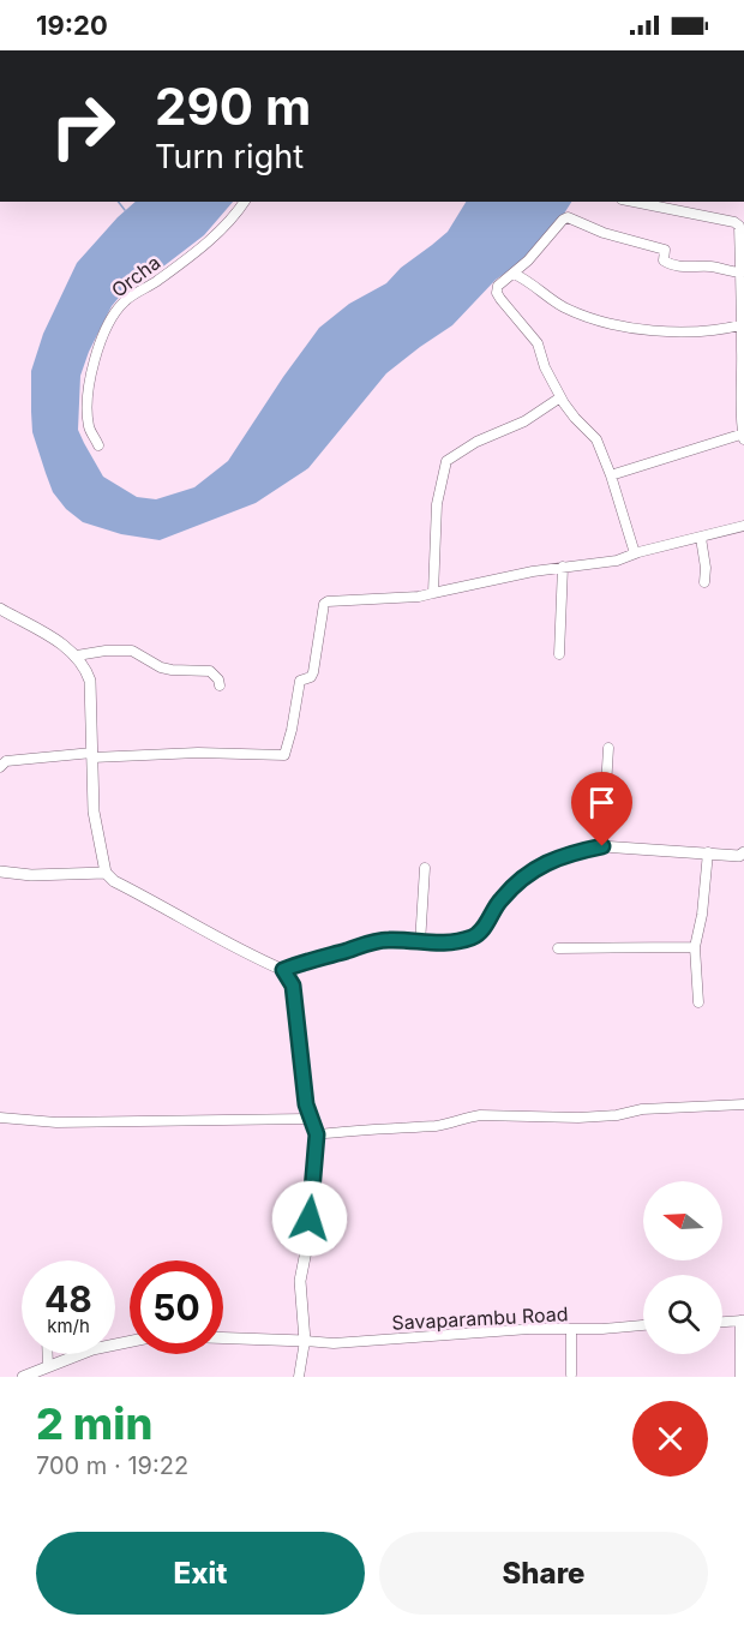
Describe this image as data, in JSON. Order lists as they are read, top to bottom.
{
  "streets": {
    "street": ["Orcha", "Savaparambu Road"]
  },
  "north": "left",
  "page": {
    "status": "19:20",
    "turn": ["290 m", "Turn right"],
    "speed": "48 km/h",
    "limit": "50",
    "heading": ["2 min", "700 m · 19:22"],
    "buttons": ["Exit", "Share"]
  }
}
